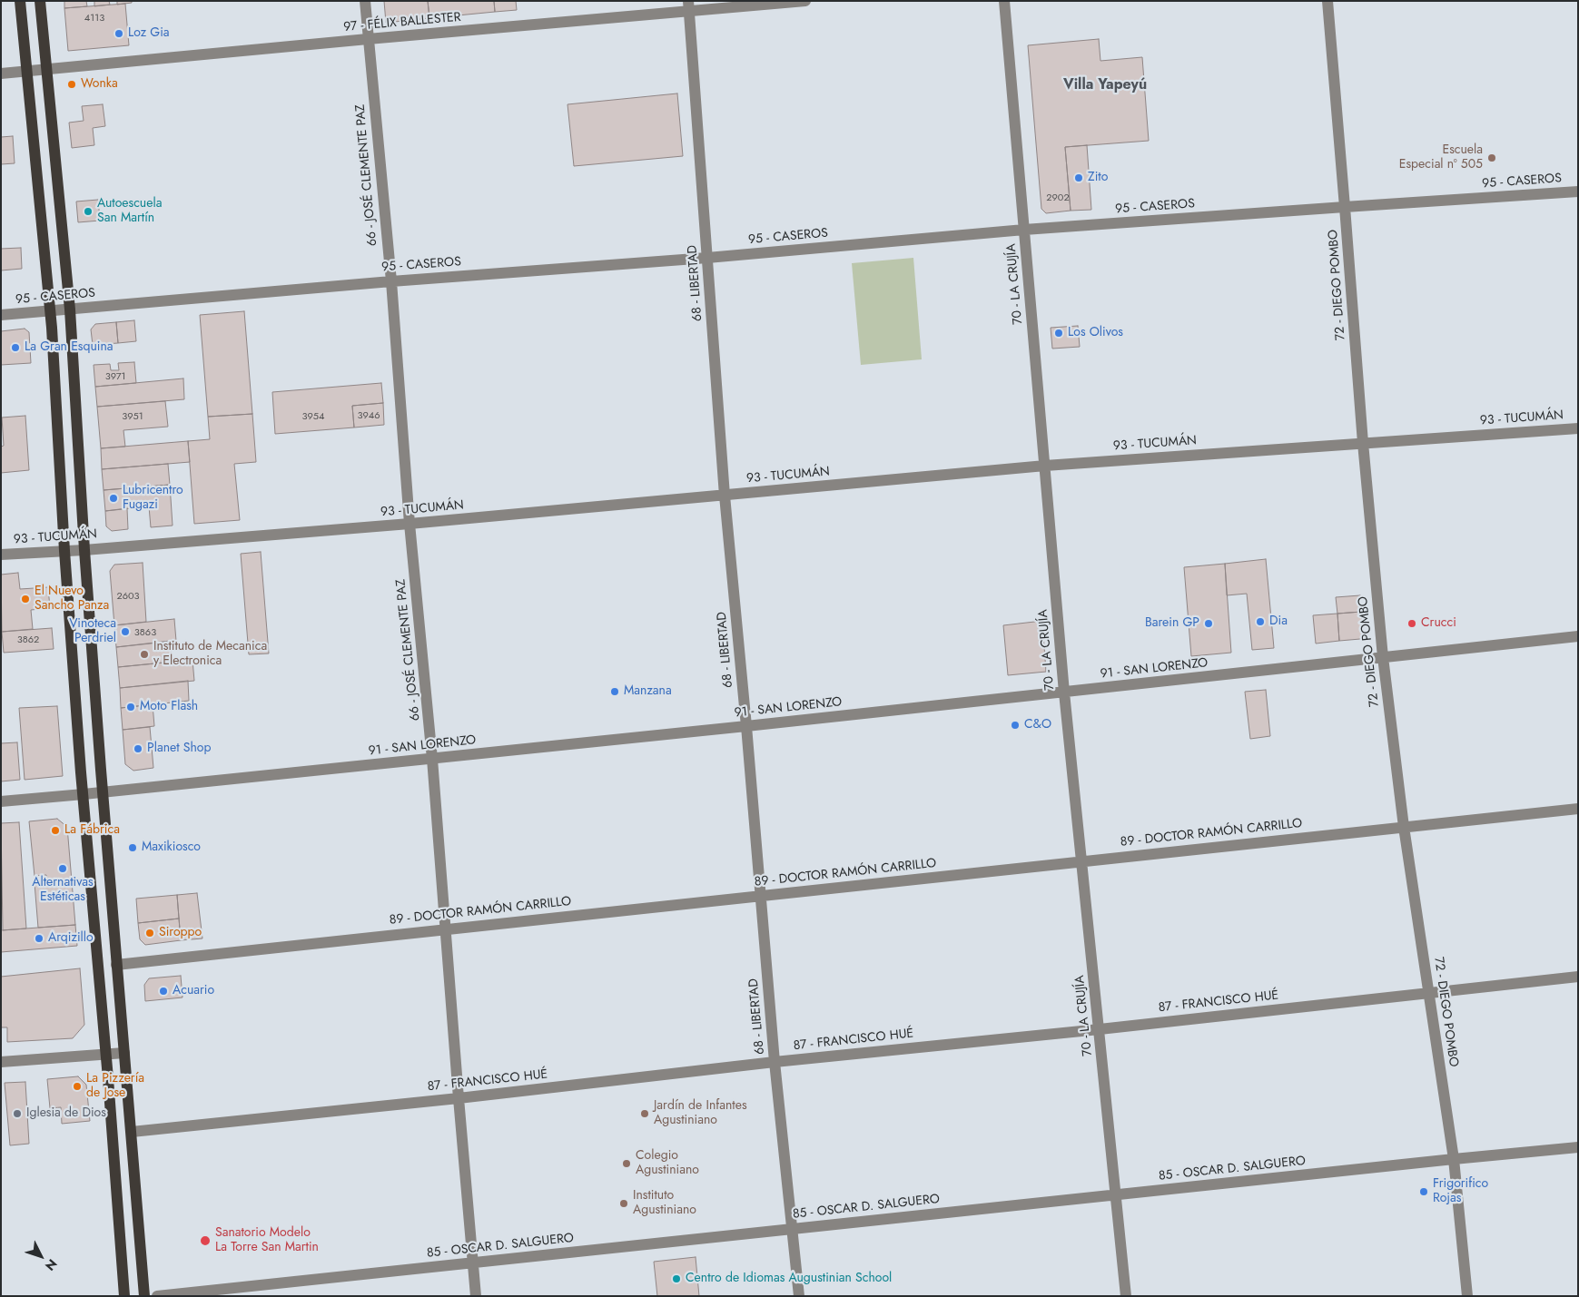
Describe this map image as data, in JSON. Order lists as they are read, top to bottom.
{
  "streets": {
    "street": [
      "97 - FÉLIX BALLESTER",
      "66 - JOSÉ CLEMENTE PAZ",
      "95 - CASEROS",
      "68 - LIBERTAD",
      "70 - LA CRUJÍA",
      "72 - DIEGO POMBO",
      "93 - TUCUMÁN",
      "91 - SAN LORENZO",
      "89 - DOCTOR RAMÓN CARRILLO",
      "87 - FRANCISCO HUÉ",
      "85 - OSCAR D. SALGUERO"
    ]
  },
  "crossings": [
    ["97 - FÉLIX BALLESTER", "66 - JOSÉ CLEMENTE PAZ"],
    ["97 - FÉLIX BALLESTER", "68 - LIBERTAD"],
    ["66 - JOSÉ CLEMENTE PAZ", "95 - CASEROS"],
    ["66 - JOSÉ CLEMENTE PAZ", "93 - TUCUMÁN"],
    ["66 - JOSÉ CLEMENTE PAZ", "91 - SAN LORENZO"],
    ["66 - JOSÉ CLEMENTE PAZ", "89 - DOCTOR RAMÓN CARRILLO"],
    ["66 - JOSÉ CLEMENTE PAZ", "87 - FRANCISCO HUÉ"],
    ["66 - JOSÉ CLEMENTE PAZ", "85 - OSCAR D. SALGUERO"],
    ["95 - CASEROS", "68 - LIBERTAD"],
    ["95 - CASEROS", "70 - LA CRUJÍA"],
    ["95 - CASEROS", "72 - DIEGO POMBO"],
    ["68 - LIBERTAD", "93 - TUCUMÁN"],
    ["68 - LIBERTAD", "91 - SAN LORENZO"],
    ["68 - LIBERTAD", "89 - DOCTOR RAMÓN CARRILLO"],
    ["68 - LIBERTAD", "87 - FRANCISCO HUÉ"],
    ["68 - LIBERTAD", "85 - OSCAR D. SALGUERO"],
    ["70 - LA CRUJÍA", "93 - TUCUMÁN"],
    ["70 - LA CRUJÍA", "91 - SAN LORENZO"],
    ["70 - LA CRUJÍA", "89 - DOCTOR RAMÓN CARRILLO"],
    ["70 - LA CRUJÍA", "87 - FRANCISCO HUÉ"],
    ["70 - LA CRUJÍA", "85 - OSCAR D. SALGUERO"],
    ["72 - DIEGO POMBO", "93 - TUCUMÁN"],
    ["72 - DIEGO POMBO", "91 - SAN LORENZO"],
    ["72 - DIEGO POMBO", "89 - DOCTOR RAMÓN CARRILLO"],
    ["72 - DIEGO POMBO", "87 - FRANCISCO HUÉ"],
    ["72 - DIEGO POMBO", "85 - OSCAR D. SALGUERO"]
  ],
  "districts": ["Villa Yapeyú"],
  "places": [
    "Loz Gia",
    "Wonka",
    "Escuela Especial nº 505",
    "Zito",
    "Autoescuela San Martín",
    "Los Olivos",
    "La Gran Esquina",
    "Lubricentro Fugazi",
    "El Nuevo Sancho Panza",
    "Dia",
    "Barein GP",
    "Crucci",
    "Vinoteca Perdriel",
    "Instituto de Mecanica y Electronica",
    "Manzana",
    "Moto Flash",
    "C&O",
    "Planet Shop",
    "La Fábrica",
    "Maxikiosco",
    "Alternativas Estéticas",
    "Siroppo",
    "Arqizillo",
    "Acuario",
    "La Pizzería de Jose",
    "Iglesia de Dios",
    "Jardín de Infantes Agustiniano",
    "Colegio Agustiniano",
    "Frigorifico Rojas",
    "Instituto Agustiniano",
    "Sanatorio Modelo La Torre San Martin",
    "Centro de Idiomas Augustinian School"
  ],
  "house_numbers": [
    "4113",
    "2902",
    "3971",
    "3946",
    "3951",
    "3954",
    "2603",
    "3863",
    "3862"
  ],
  "north": "bottom right"
}
